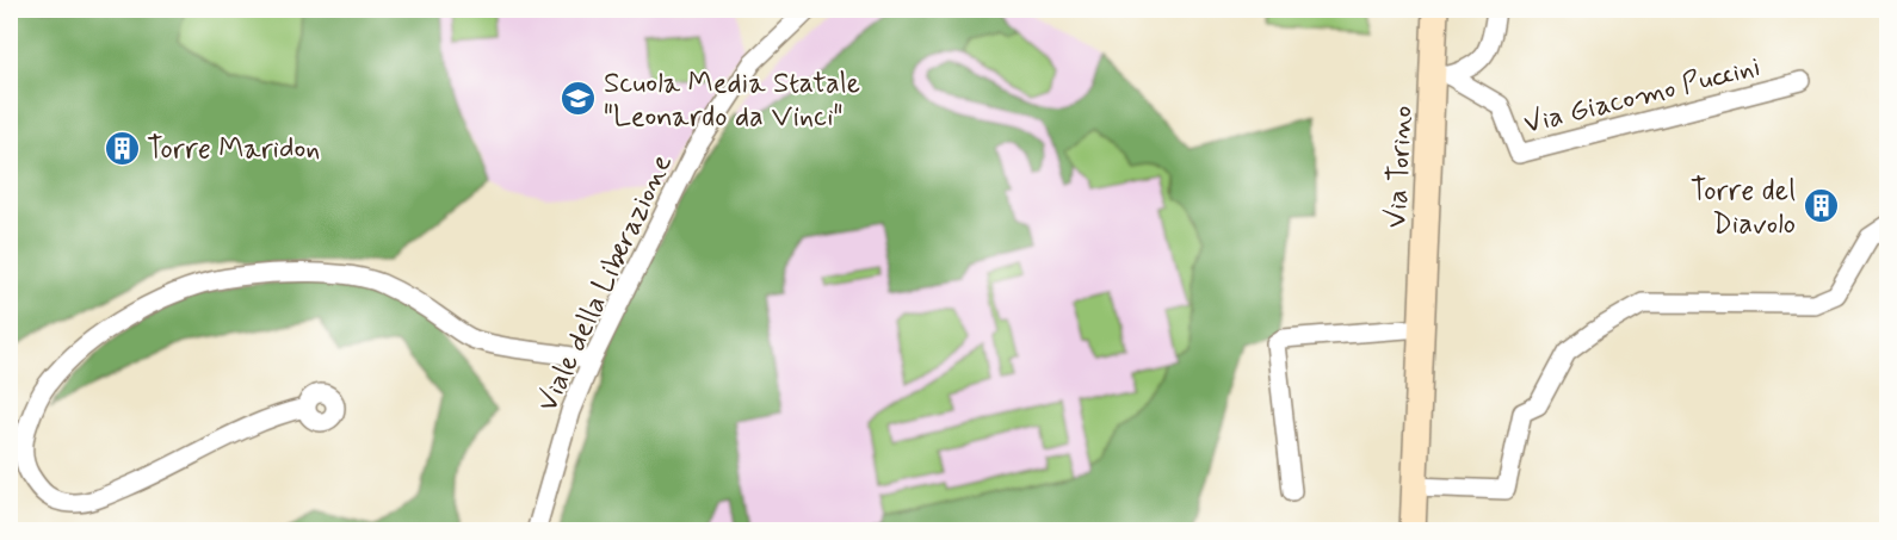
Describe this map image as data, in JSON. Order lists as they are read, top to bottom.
{
  "streets": {
    "street": ["Via Giacomo Puccini", "Via Torino", "Viale della Liberazione"]
  },
  "crossings": [
    ["Via Giacomo Puccini", "Via Torino"]
  ],
  "places": {
    "school or university": ["Scuola Media Statale \"Leonardo da Vinci\""],
    "building": ["Torre Maridon", "Torre del Diavolo"]
  }
}
